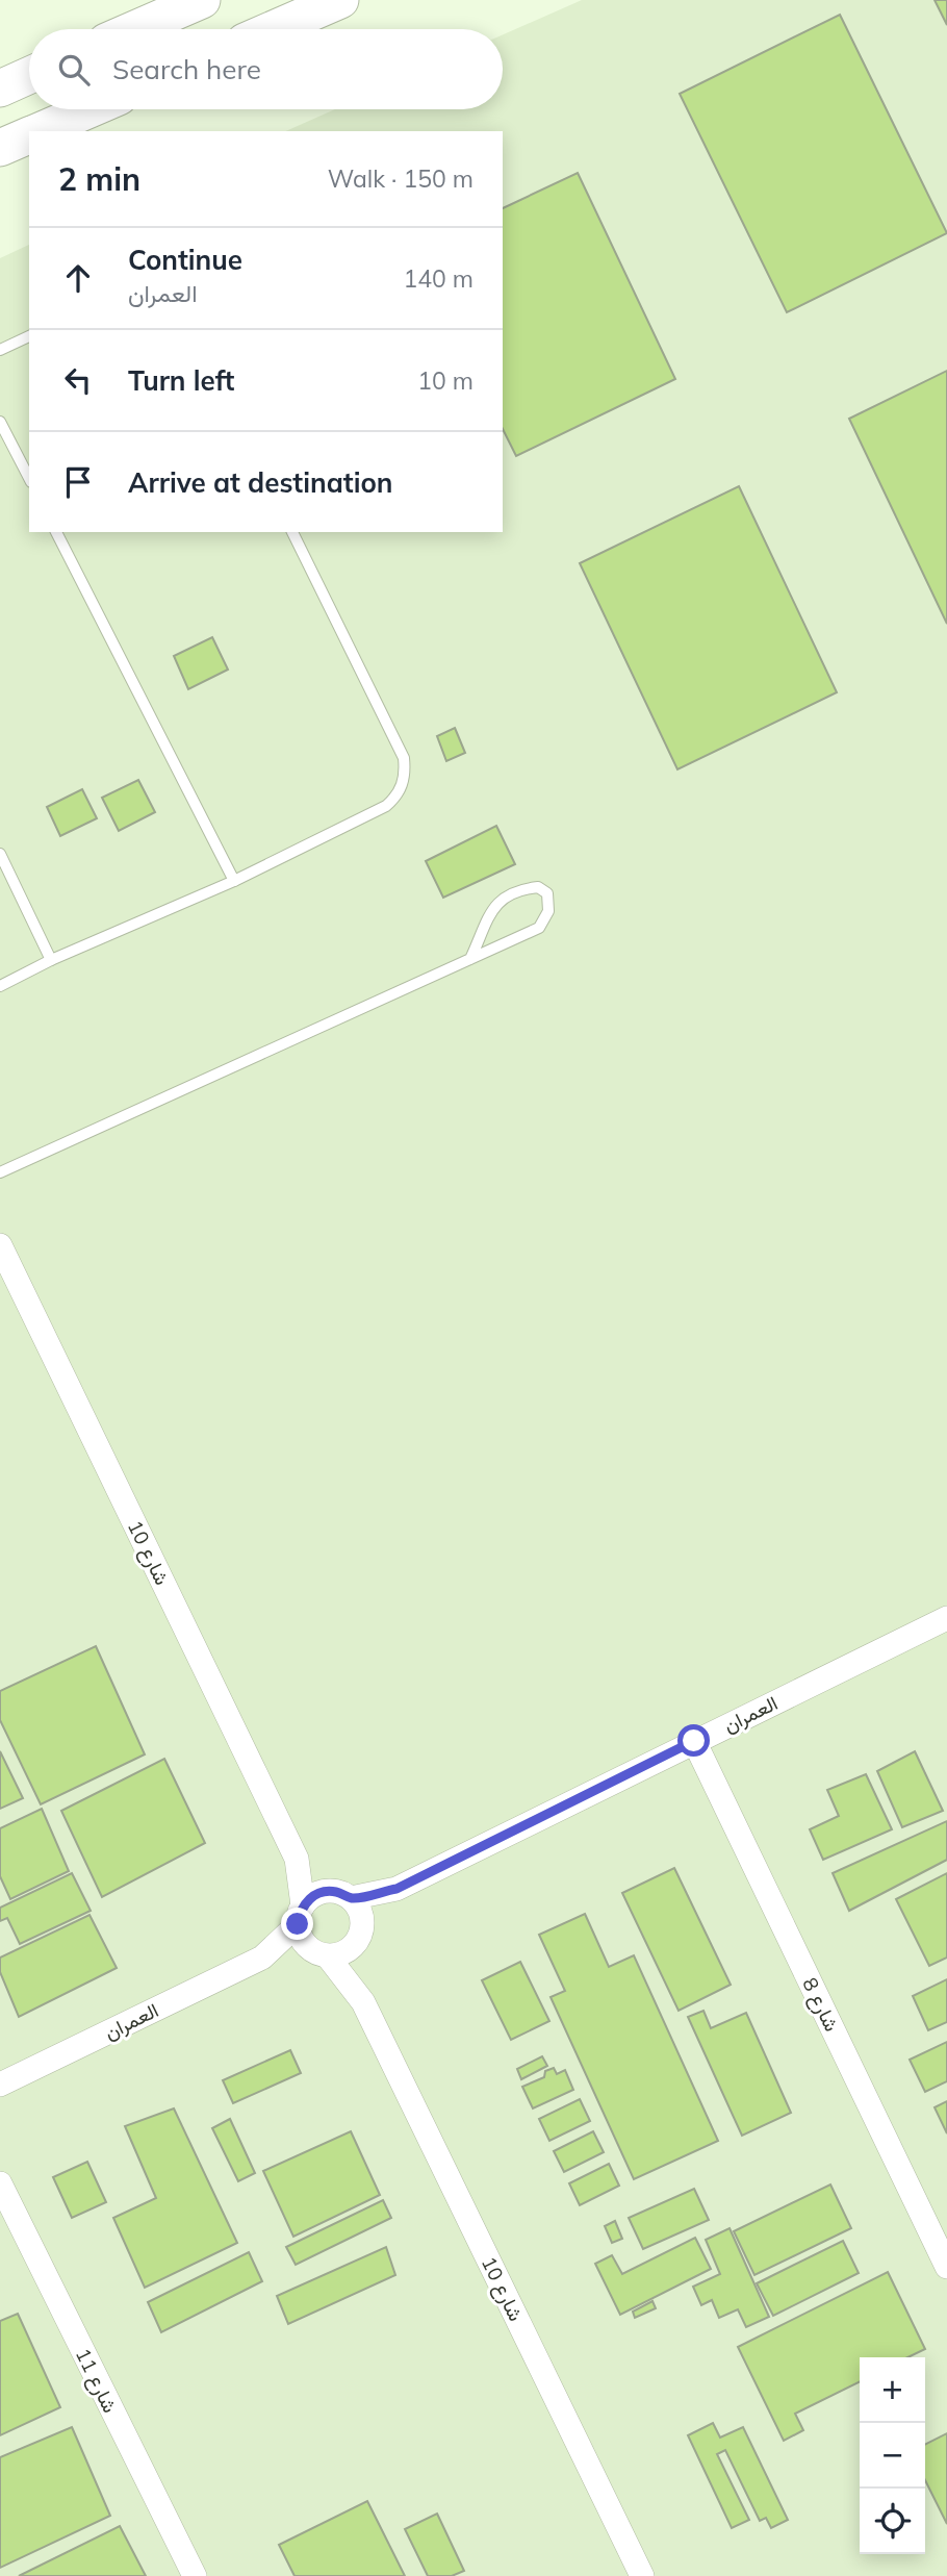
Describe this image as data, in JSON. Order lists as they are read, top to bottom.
{
  "streets": {
    "street": [
      "شارع 10",
      "العمران",
      "شارع 8",
      "شارع 11"
    ]
  },
  "crossings": [
    ["شارع 10", "العمران"],
    ["العمران", "شارع 8"]
  ],
  "page": {
    "search": "Search here",
    "heading": ["2 min", "Walk · 150 m"],
    "list": [
      ["Continue", "العمران", "140 m"],
      ["Turn left", "10 m"],
      "Arrive at destination"
    ],
    "map_buttons": ["+", "−"]
  }
}
